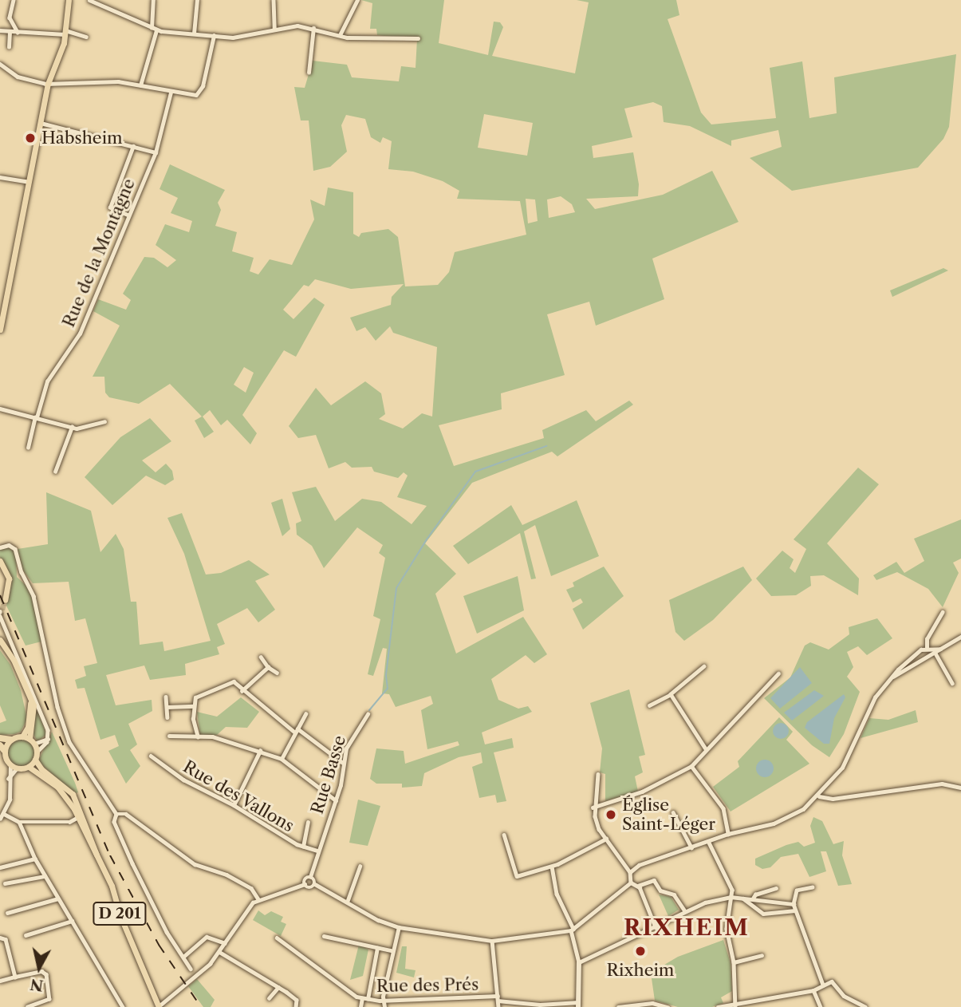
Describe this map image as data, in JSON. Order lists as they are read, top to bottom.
{
  "streets": {
    "main road": ["D 201"],
    "street": [
      "Rue de la Montagne",
      "Rue Basse",
      "Rue des Vallons",
      "Rue des Prés"
    ]
  },
  "crossings": [
    ["Rue Basse", "Rue des Vallons"]
  ],
  "districts": ["RIXHEIM"],
  "places": ["Habsheim", "Église Saint-Léger", "Rixheim"],
  "north": "bottom"
}
